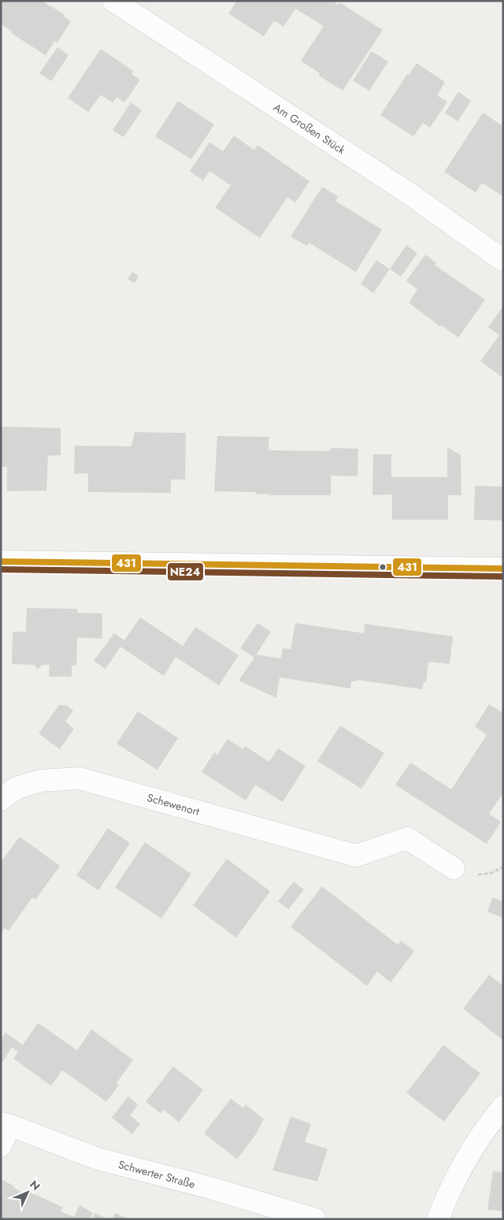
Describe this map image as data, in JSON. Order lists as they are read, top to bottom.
{
  "streets": {
    "street": ["Am Großen Stück", "Schewenort", "Schwerter Straße"]
  },
  "lines": ["transit line 431", "transit line NE24"],
  "north": "top right"
}
